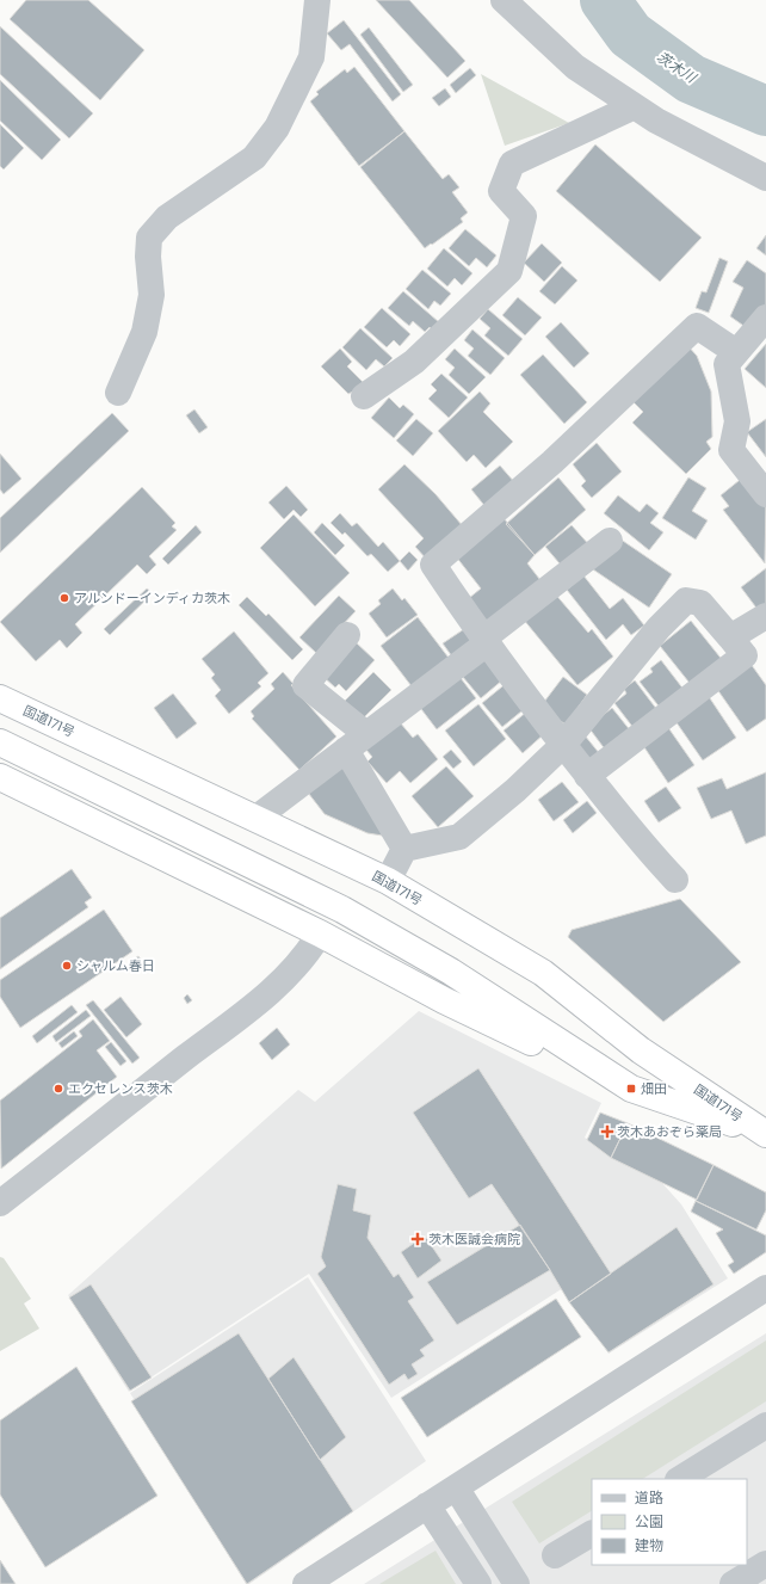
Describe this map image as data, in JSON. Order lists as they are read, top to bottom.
{
  "streets": {
    "highway": ["国道171号"]
  },
  "water": ["茨木川"],
  "places": {
    "other": ["アルンドーインディカ茨木", "シャルム春日", "エクセレンス茨木"],
    "transit": ["畑田"],
    "health": ["茨木あおぞら薬局", "茨木医誠会病院"]
  },
  "legend": ["道路", "公園", "建物"]
}
